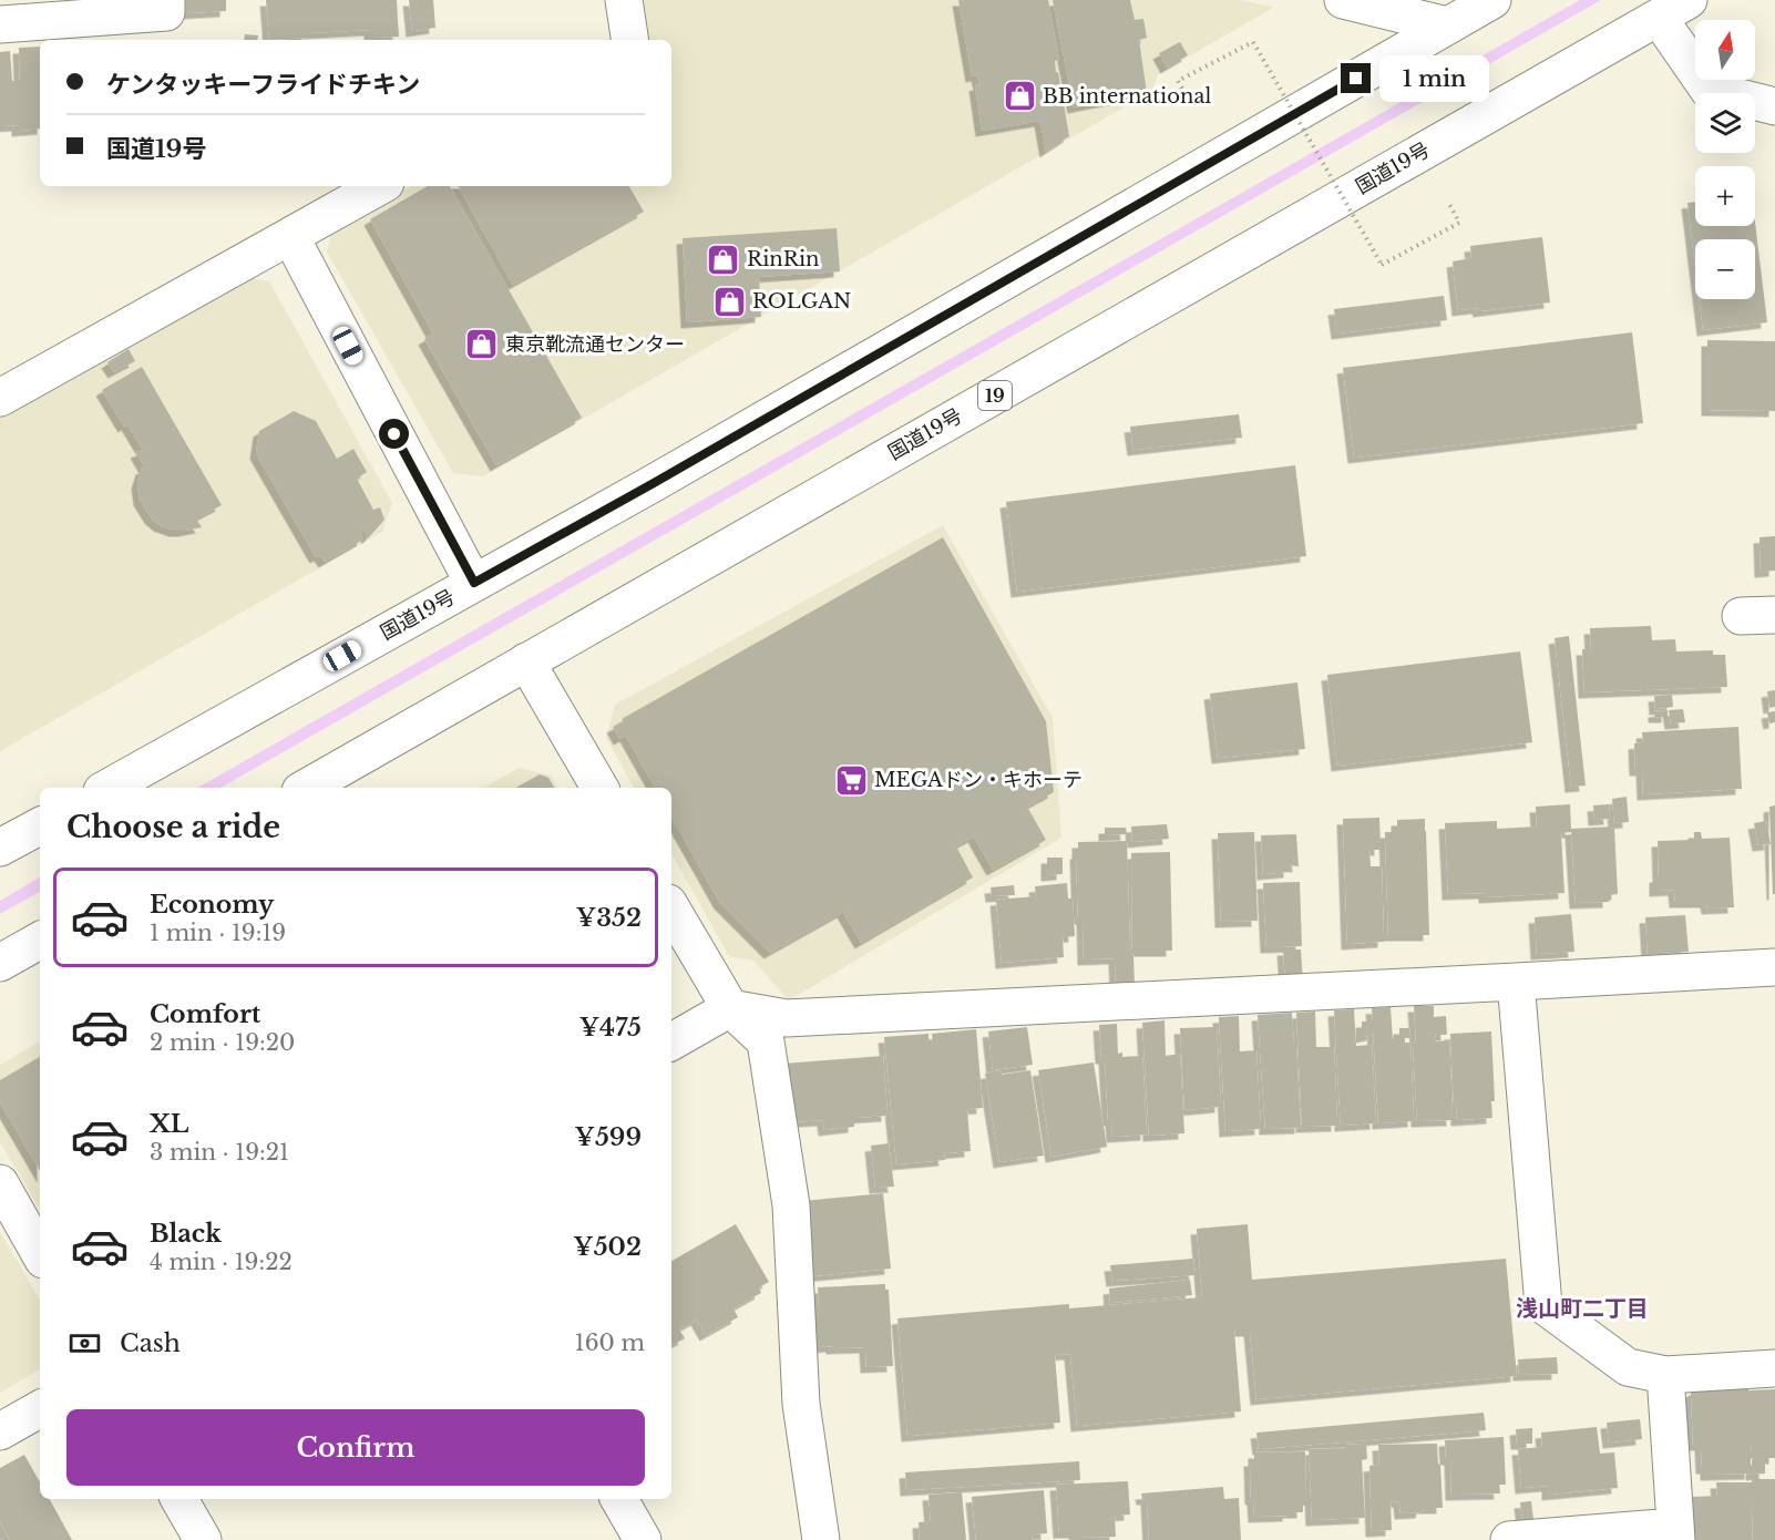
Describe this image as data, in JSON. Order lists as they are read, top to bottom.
{
  "streets": {
    "main road": ["国道19号", "19"]
  },
  "districts": ["浅山町二丁目"],
  "places": {
    "shop": [
      "BB international",
      "RinRin",
      "ROLGAN",
      "東京靴流通センター"
    ],
    "supermarket": ["MEGAドン・キホーテ"]
  },
  "north": "top",
  "page": {
    "map_buttons": ["+", "−"],
    "banner": ["ケンタッキーフライドチキン", "国道19号"],
    "bubble": "1 min",
    "heading": "Choose a ride",
    "list": [
      {
        "name": "Economy",
        "note": "1 min · 19:19",
        "value": "¥352"
      },
      {
        "name": "Comfort",
        "note": "2 min · 19:20",
        "value": "¥475"
      },
      {
        "name": "XL",
        "note": "3 min · 19:21",
        "value": "¥599"
      },
      {
        "name": "Black",
        "note": "4 min · 19:22",
        "value": "¥502"
      }
    ],
    "pay": ["Cash", "160 m"],
    "buttons": "Confirm"
  }
}
